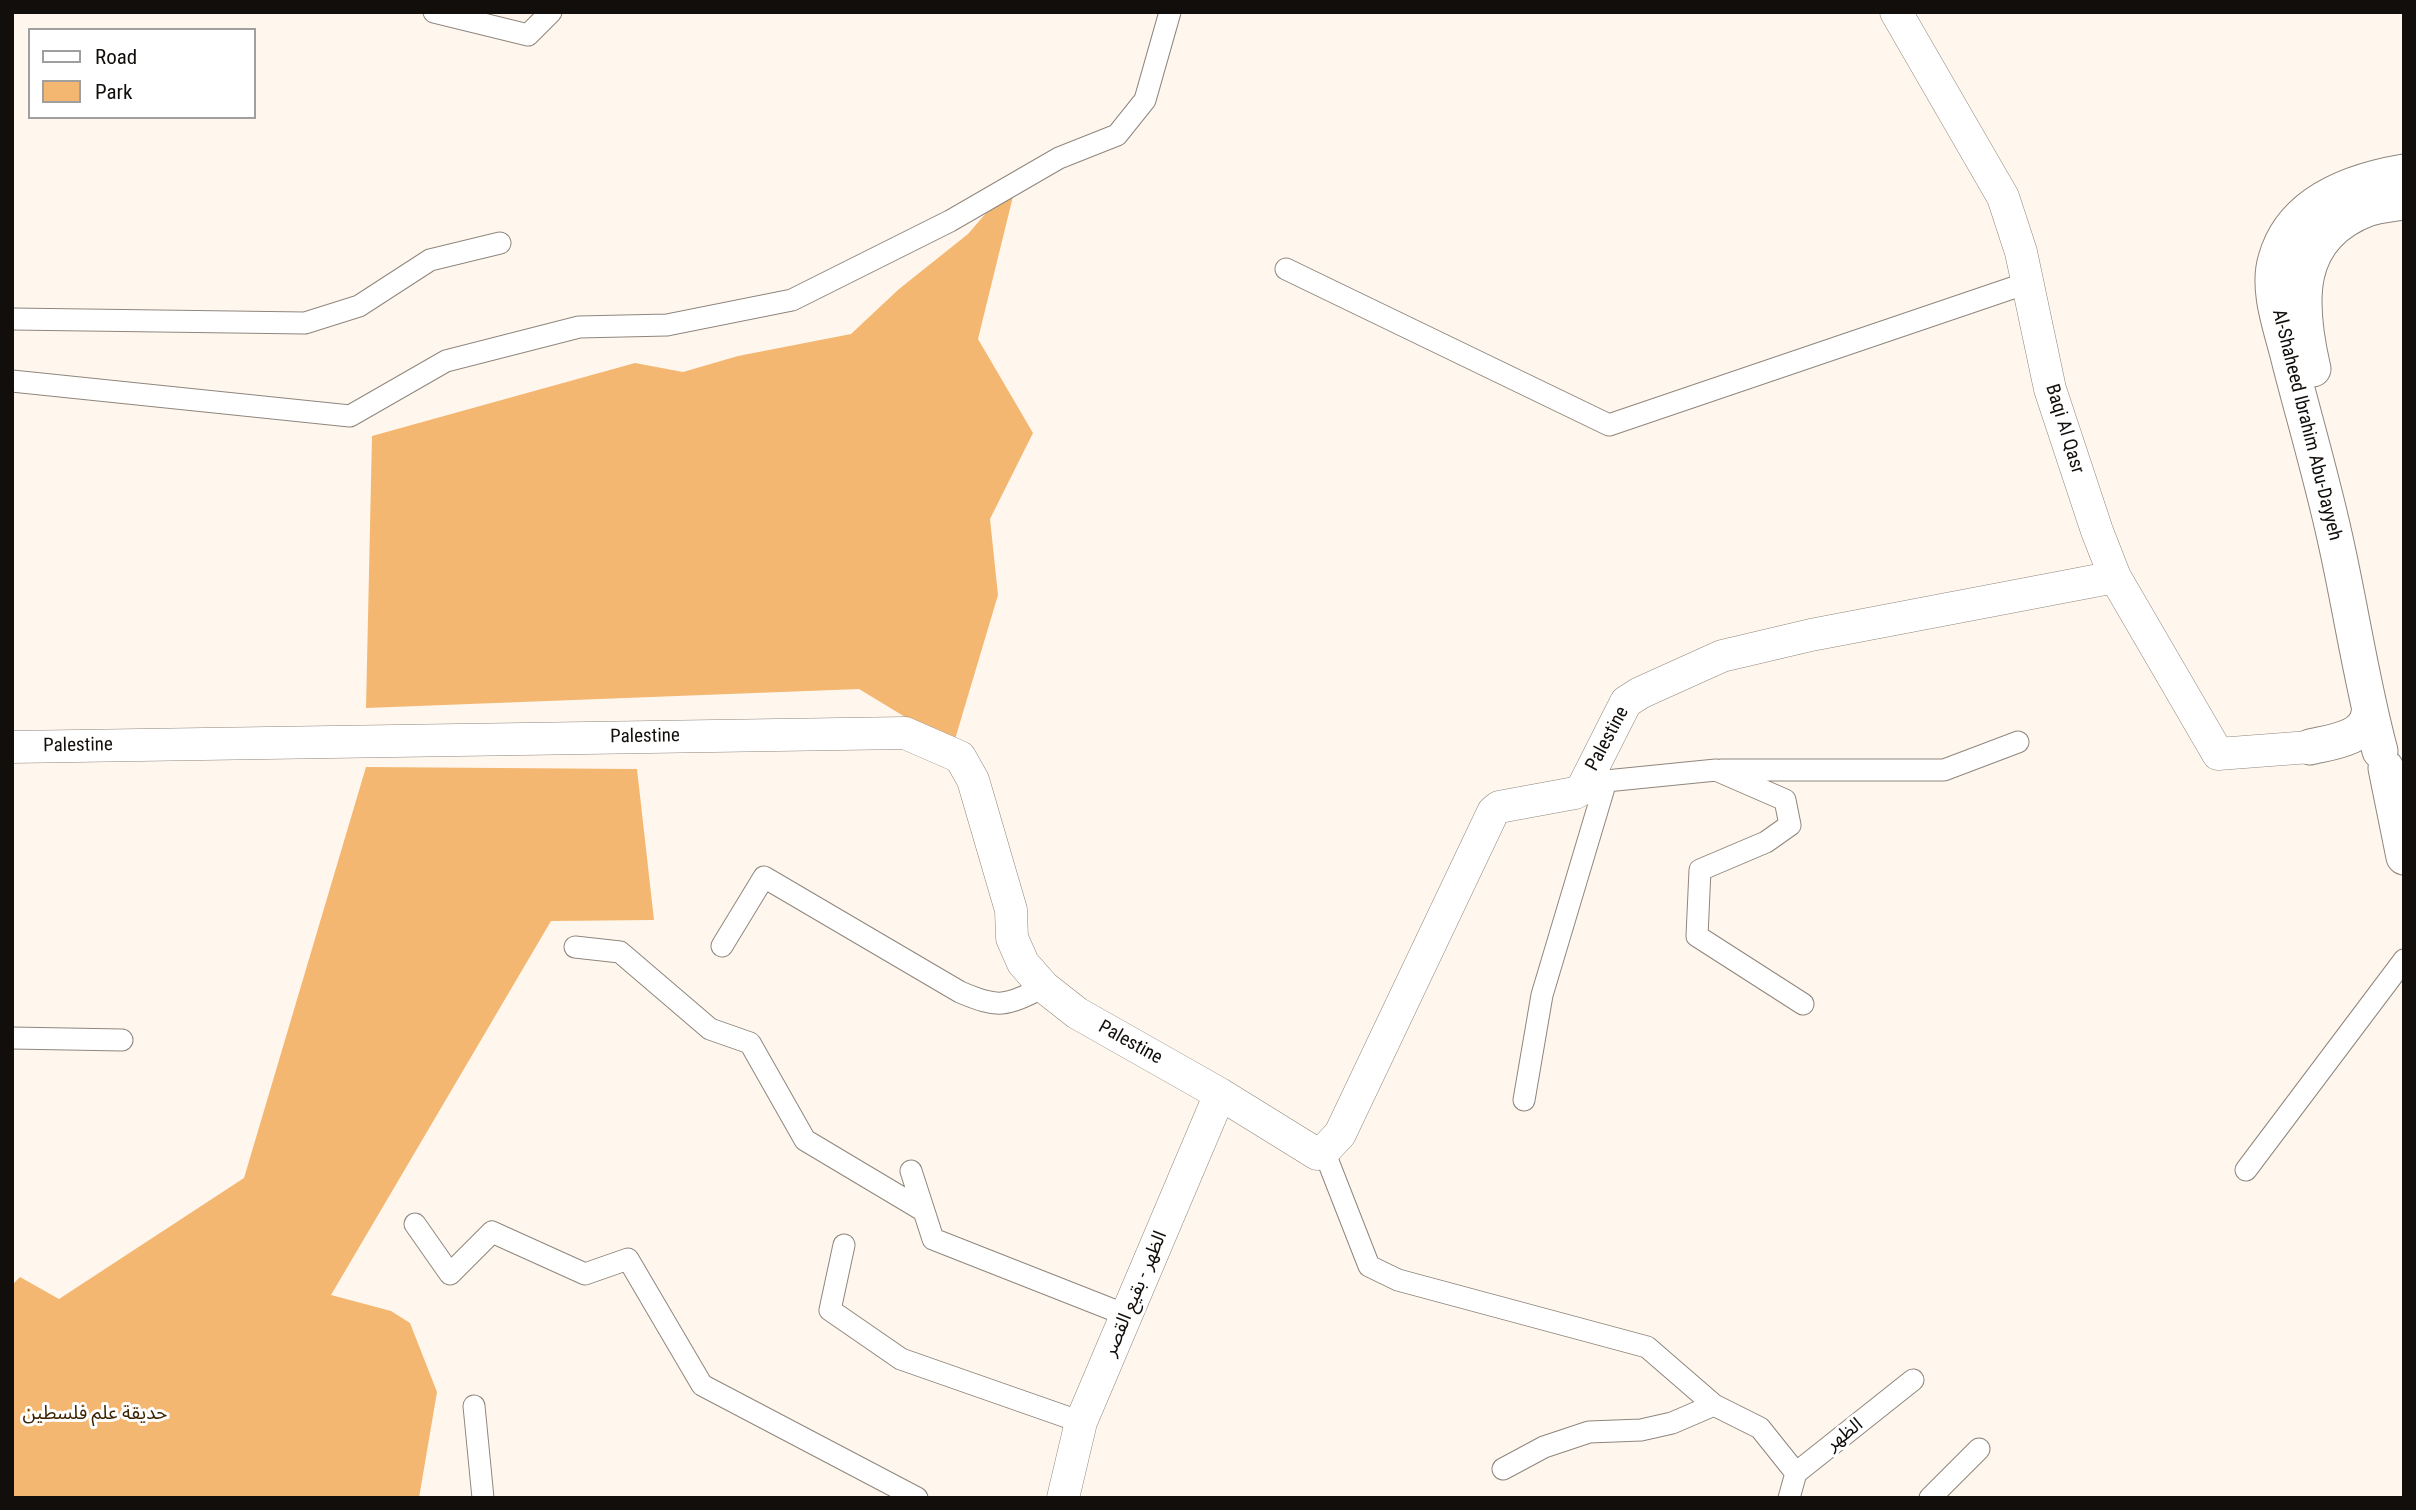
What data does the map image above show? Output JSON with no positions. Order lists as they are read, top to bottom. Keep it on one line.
{"streets":{"main road":["Al-Shaheed Ibrahim Abu-Dayyeh","Baqi Al Qasr","Palestine","الظهر - بقيع القصر"],"street":["الظهر"]},"crossings":[["Baqi Al Qasr","Palestine"],["Palestine","الظهر - بقيع القصر"]],"parks":["حديقة علم فلسطين"],"legend":["Road","Park"]}
